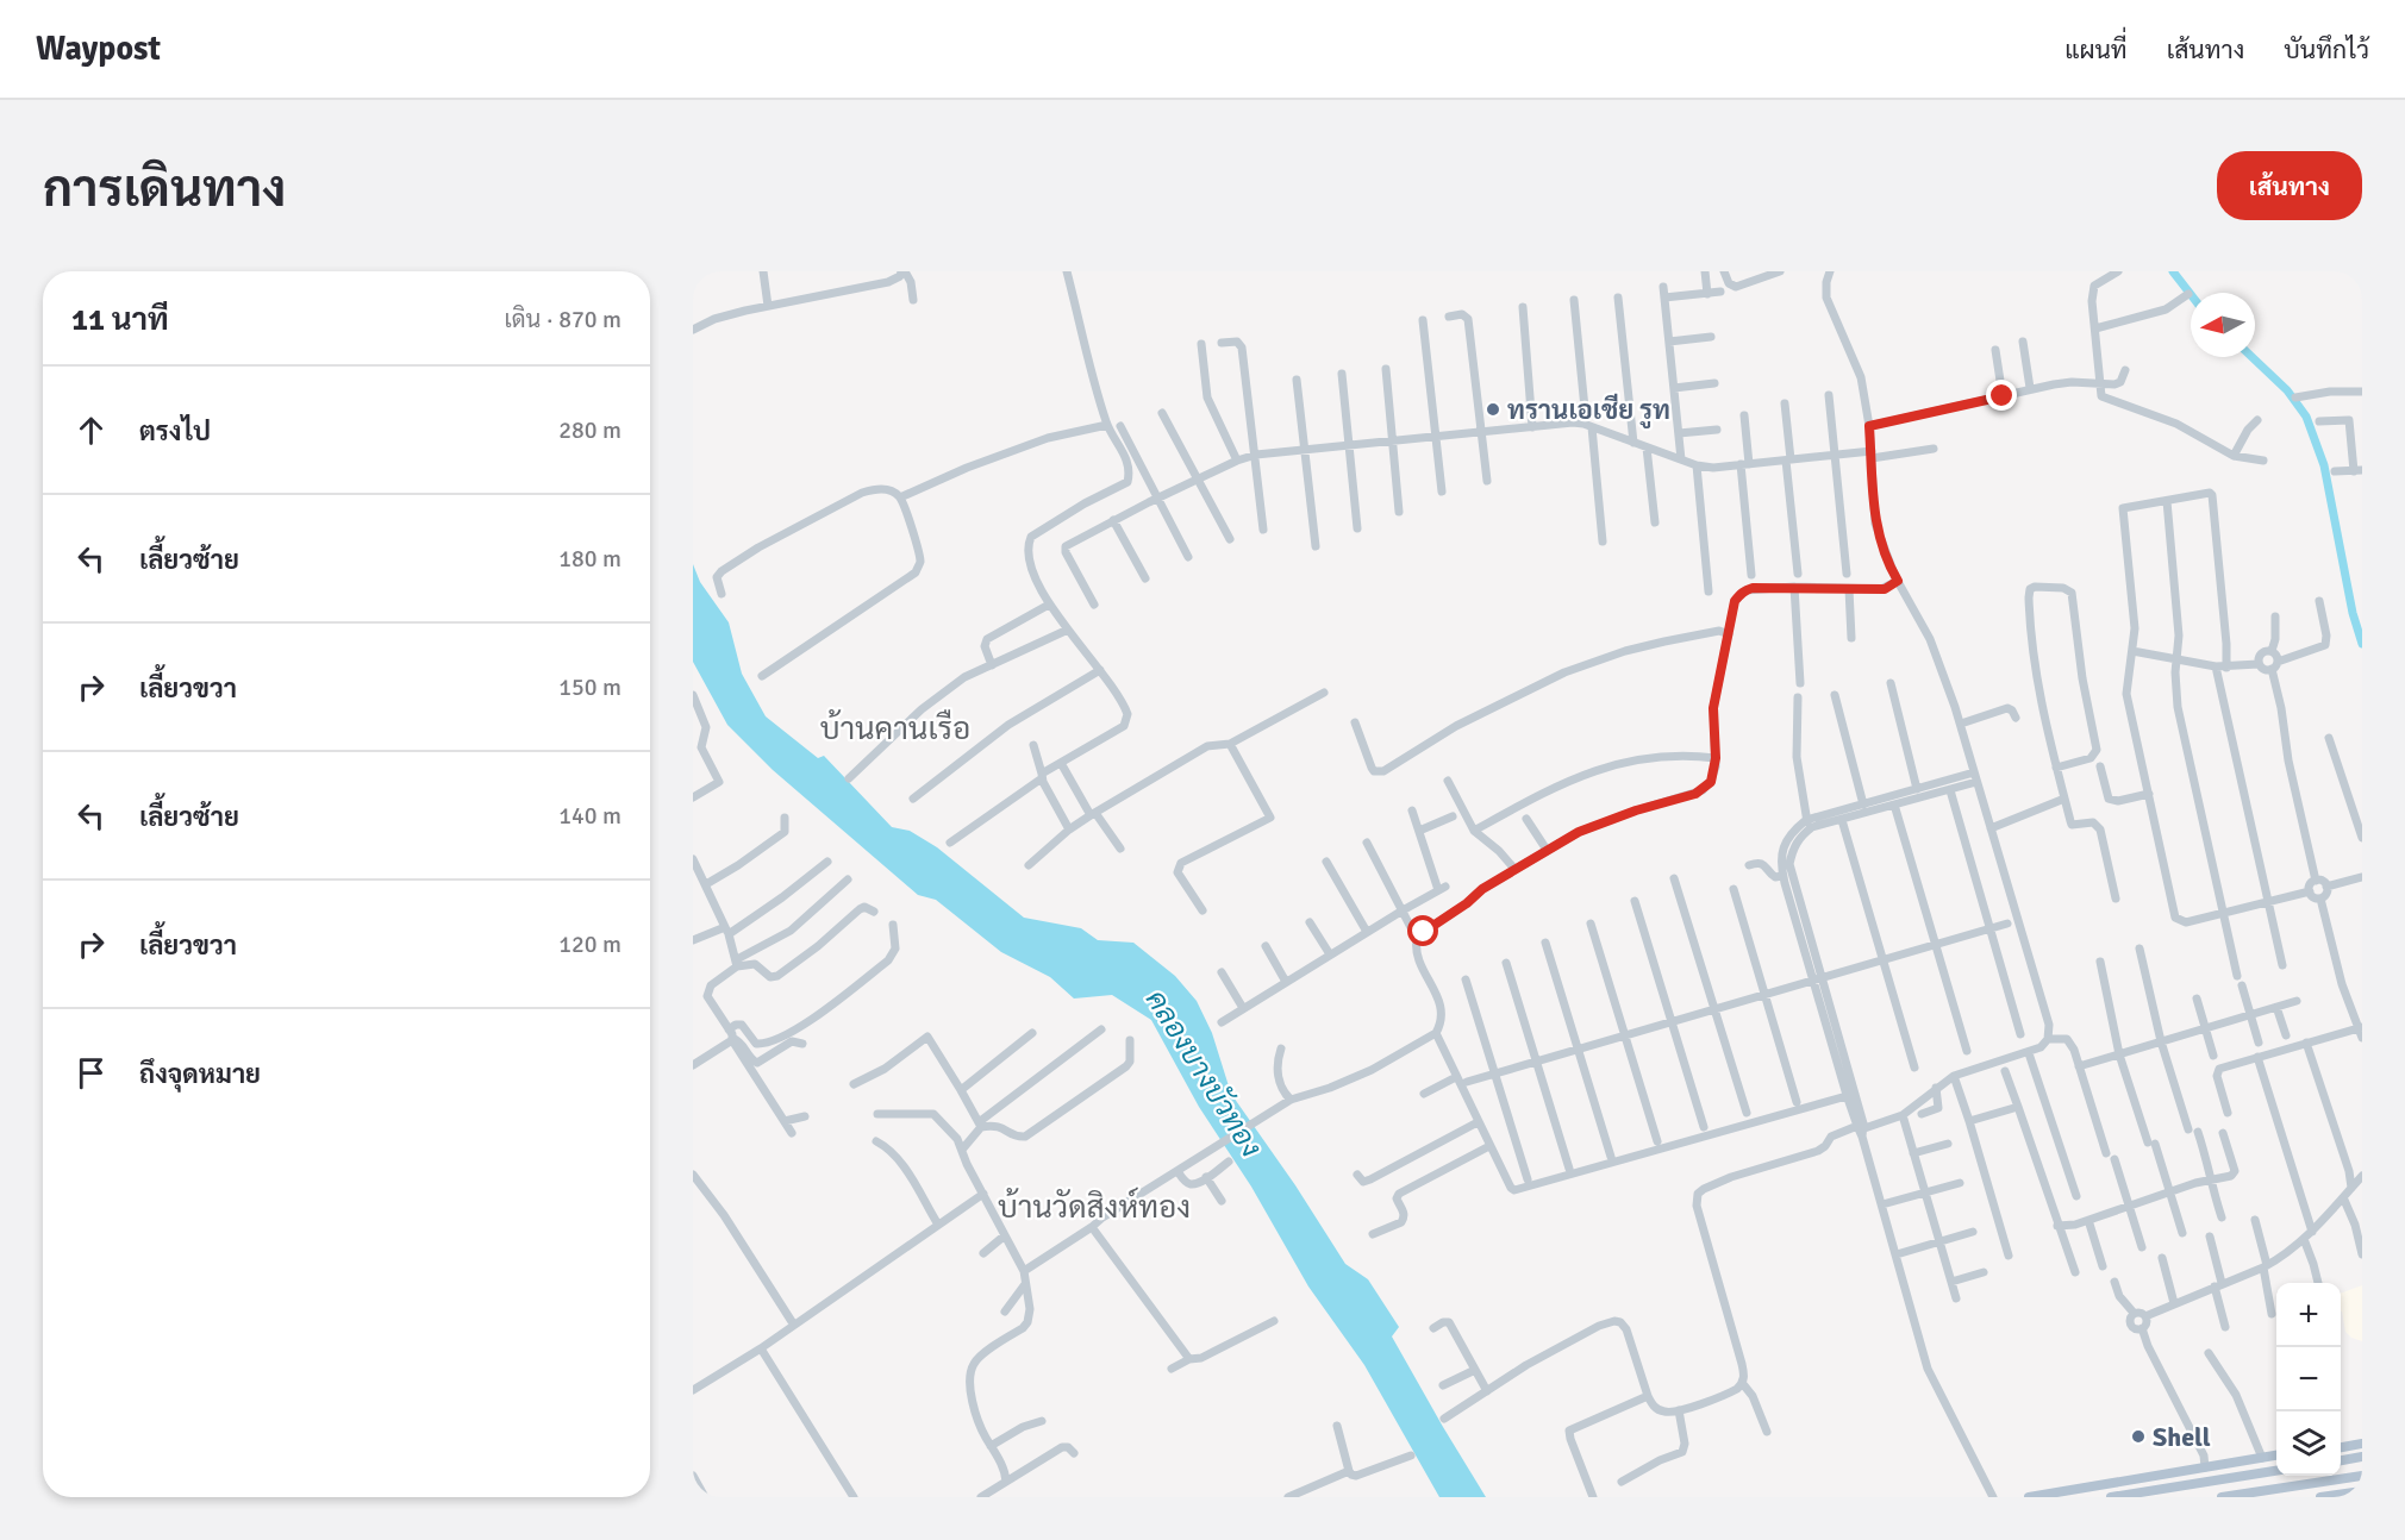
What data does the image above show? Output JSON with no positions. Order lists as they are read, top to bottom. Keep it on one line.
{"districts":["บ้านคานเรือ","บ้านวัดสิงห์ทอง"],"water":["คลองบางบัวทอง"],"places":["ทรานเอเชีย รูท","Shell"],"north":"left","page":{"header":"Waypost","nav":["แผนที่","เส้นทาง","บันทึกไว้"],"buttons":"เส้นทาง","title":"การเดินทาง","heading":["11 นาที","เดิน · 870 m"],"list":[["ตรงไป","280 m"],["เลี้ยวซ้าย","180 m"],["เลี้ยวขวา","150 m"],["เลี้ยวซ้าย","140 m"],["เลี้ยวขวา","120 m"],"ถึงจุดหมาย"],"map_buttons":["+","−"]}}
